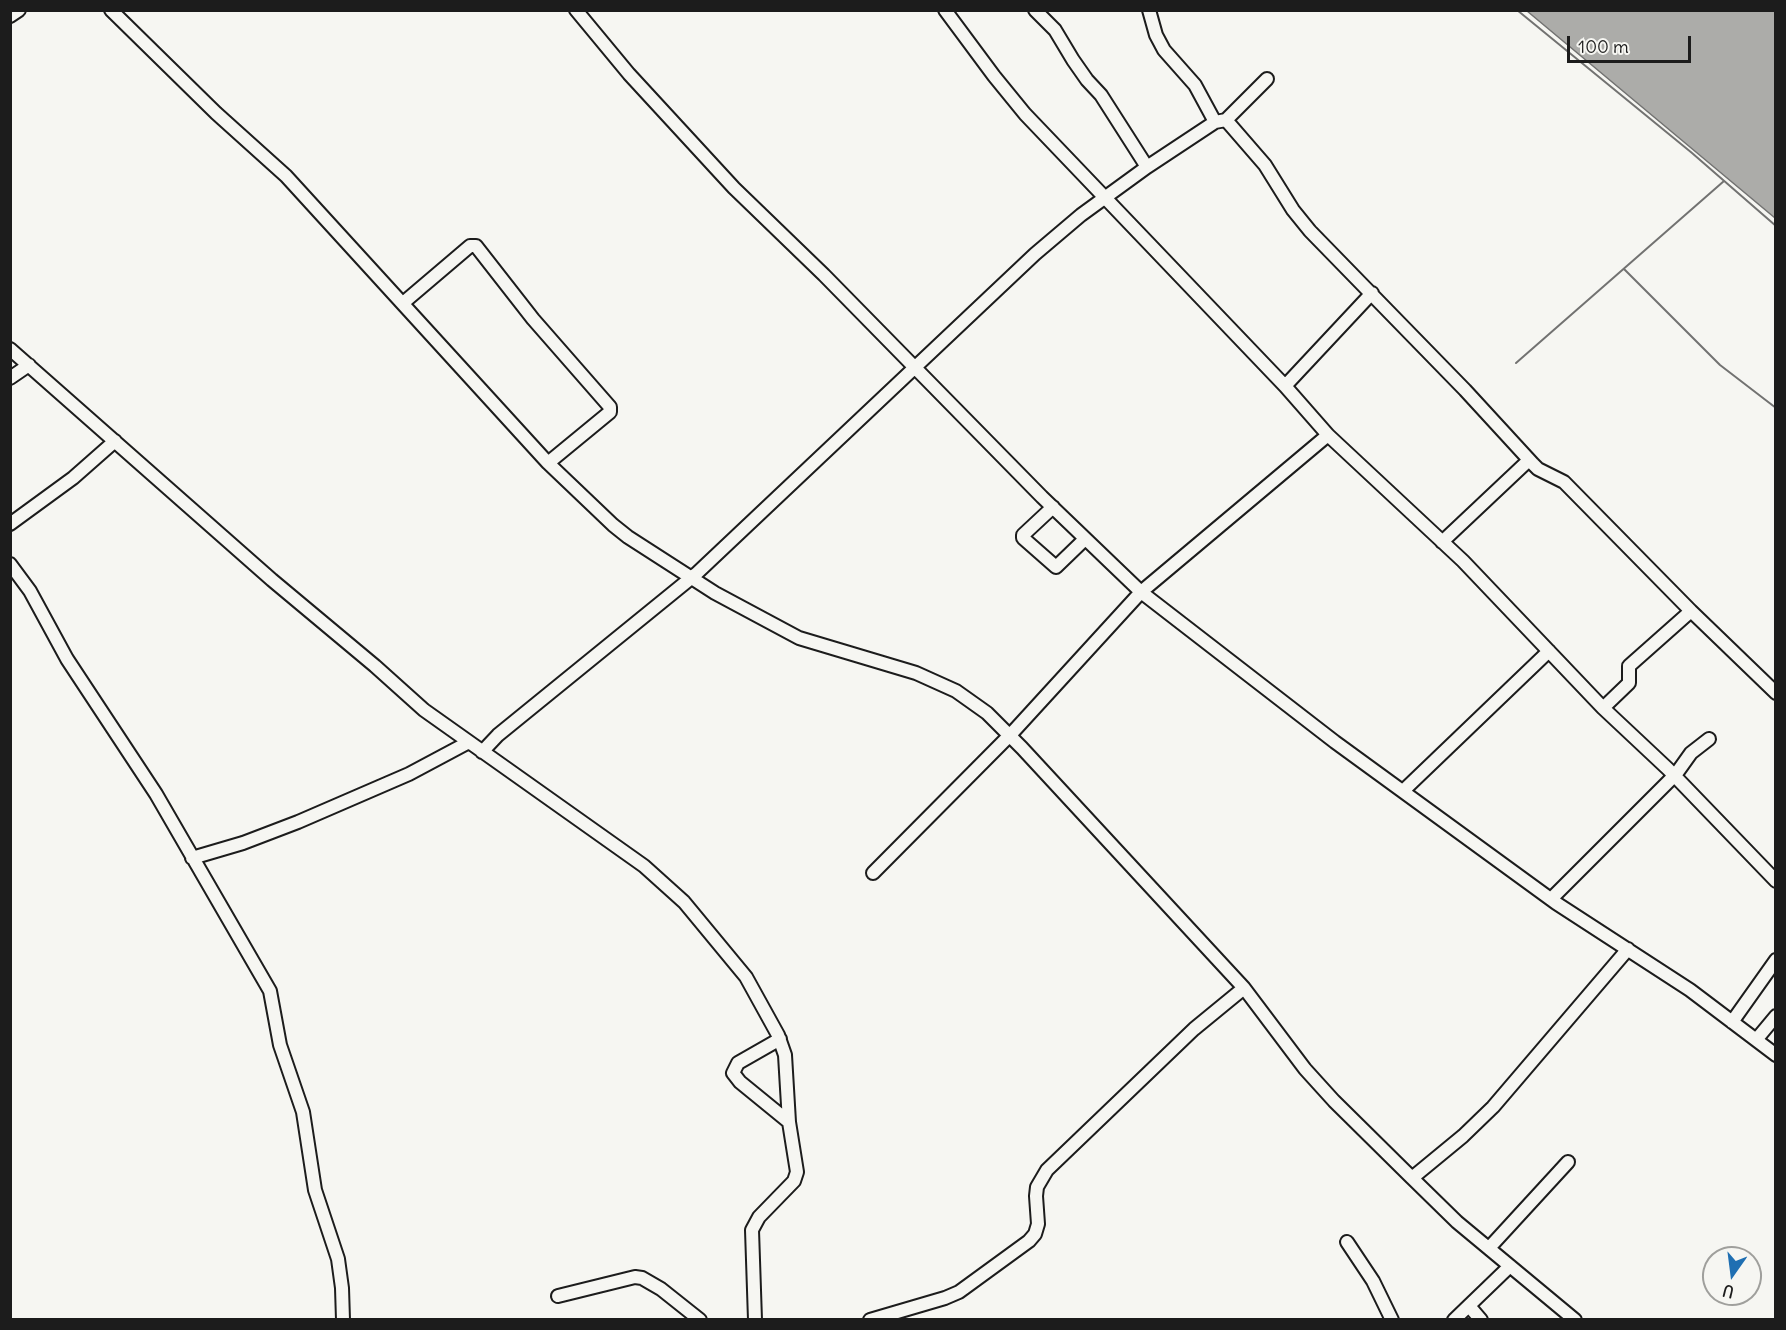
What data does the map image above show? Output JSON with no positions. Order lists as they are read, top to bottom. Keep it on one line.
{"scale_bar":"100 m","north":"bottom"}
